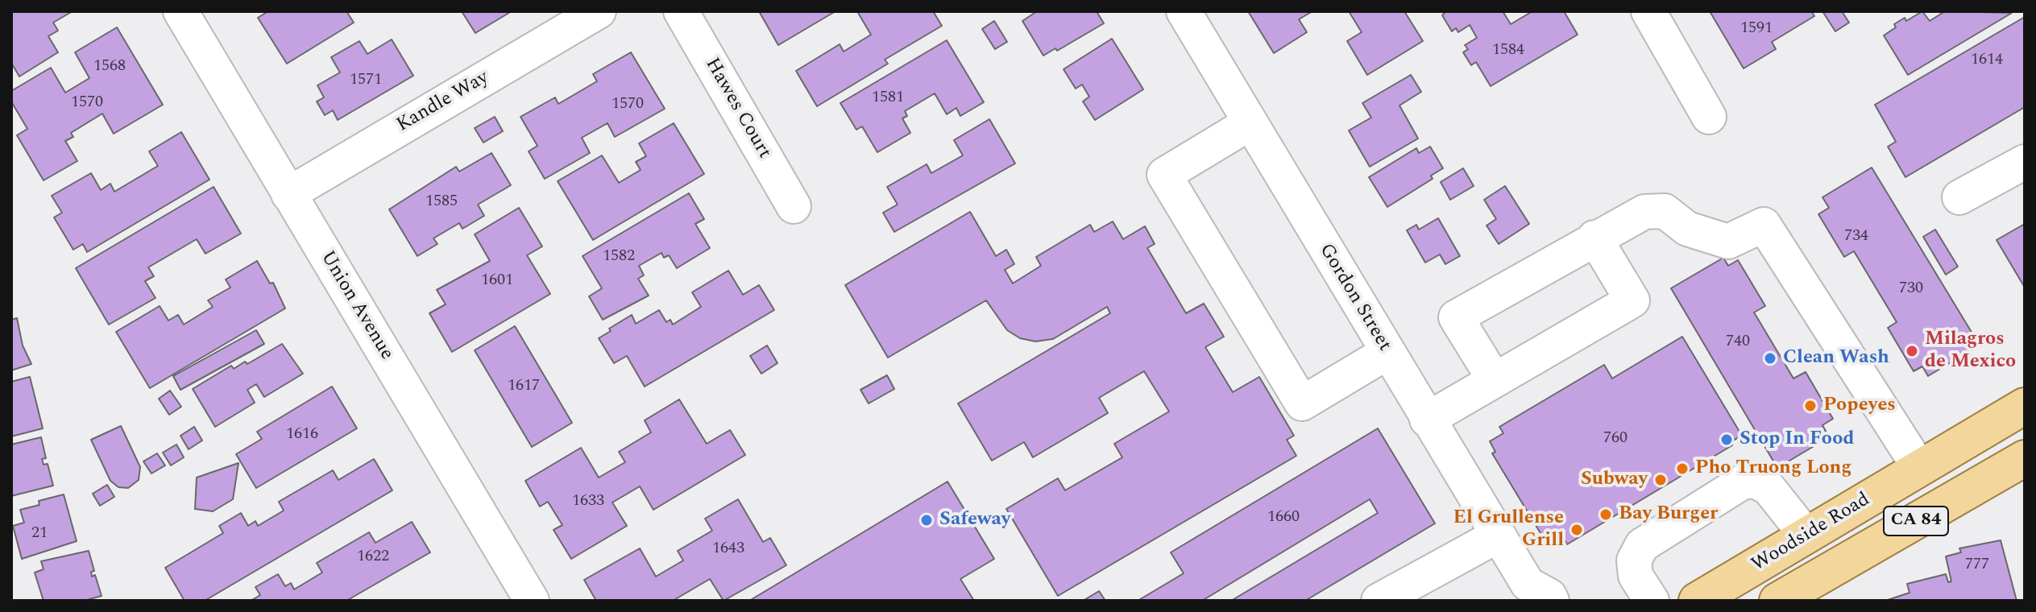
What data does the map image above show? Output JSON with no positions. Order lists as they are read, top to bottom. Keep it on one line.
{"streets":{"main road":["CA 84","Woodside Road"],"street":["Kandle Way","Hawes Court","Gordon Street","Union Avenue"]},"crossings":[["Kandle Way","Union Avenue"]],"places":["Milagros de Mexico","Clean Wash","Popeyes","Stop In Food","Pho Truong Long","Subway","Bay Burger","Safeway","El Grullense Grill"],"house_numbers":["1591","1584","1614","1568","1571","1581","1570","1570","1585","734","1582","1601","730","740","1617","1616","760","1633","1660","21","1643","1622","777"]}
